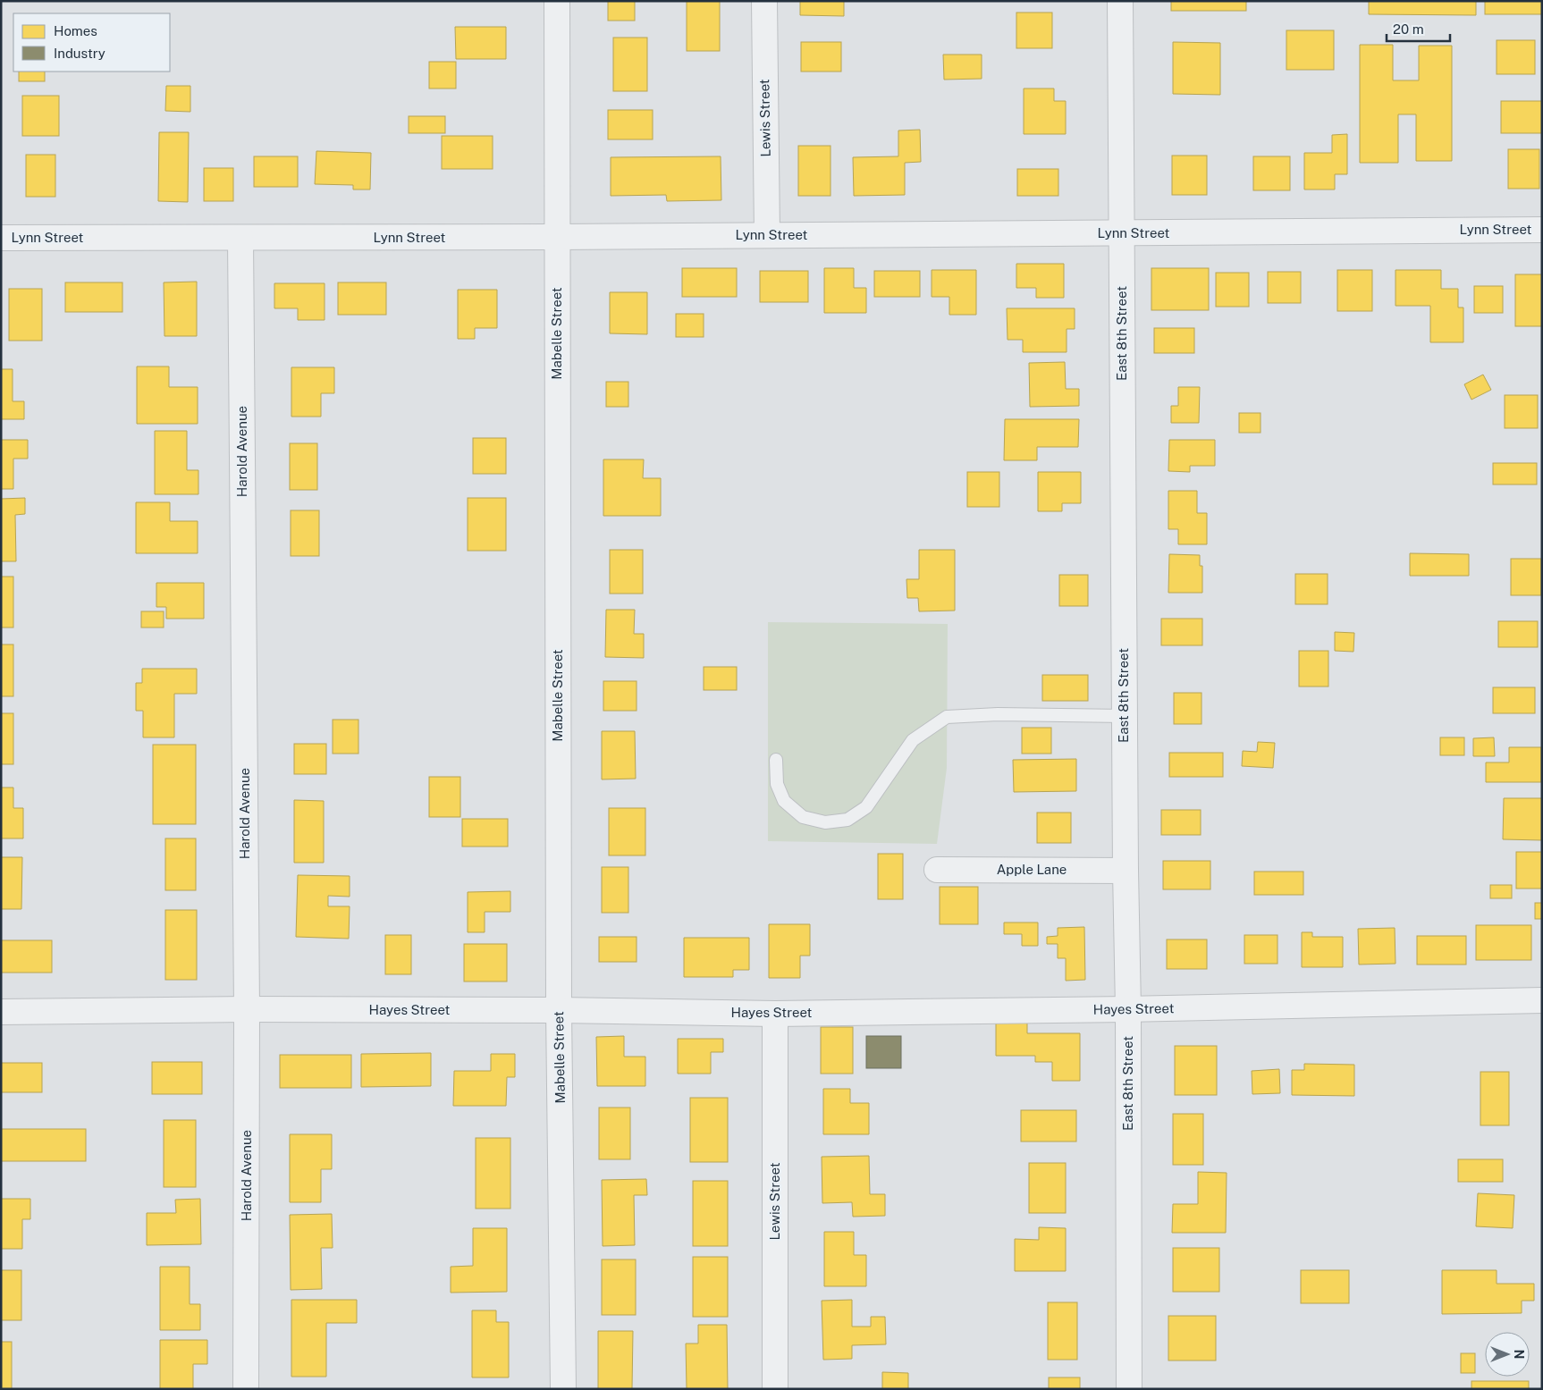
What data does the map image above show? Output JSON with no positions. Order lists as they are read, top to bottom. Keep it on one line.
{"streets":{"street":["Lewis Street","Lynn Street","Mabelle Street","East 8th Street","Harold Avenue","Apple Lane","Hayes Street"]},"crossings":[["Lewis Street","Lynn Street"],["Lewis Street","Hayes Street"],["Lynn Street","Mabelle Street"],["Lynn Street","East 8th Street"],["Lynn Street","Harold Avenue"],["Mabelle Street","Hayes Street"],["East 8th Street","Apple Lane"],["East 8th Street","Hayes Street"],["Harold Avenue","Hayes Street"]],"legend":["Homes","Industry"],"scale_bar":"20 m","north":"right"}
